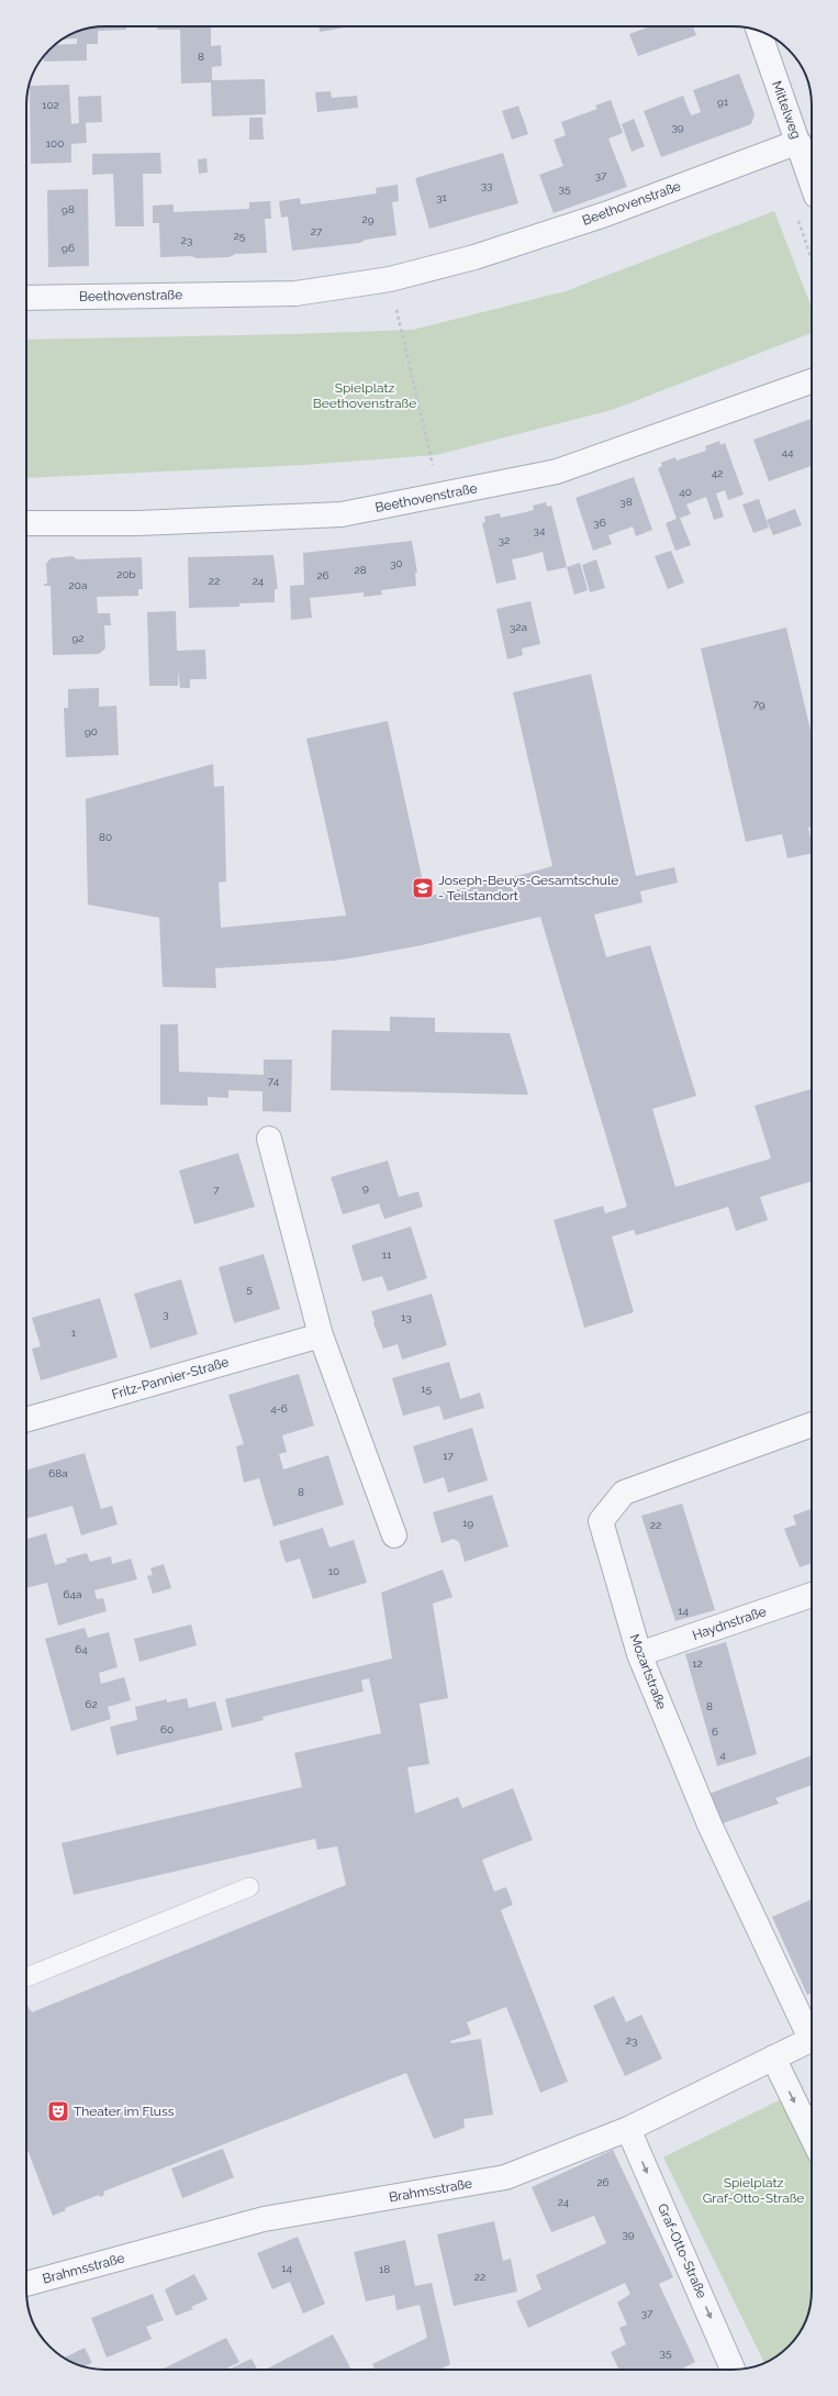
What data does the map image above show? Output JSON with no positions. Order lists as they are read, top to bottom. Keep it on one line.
{"streets":{"street":["Mittelweg","Beethovenstraße","Fritz-Pannier-Straße","Haydnstraße","Mozartstraße","Brahmsstraße","Graf-Otto-Straße"]},"crossings":[["Mittelweg","Beethovenstraße"],["Haydnstraße","Mozartstraße"],["Brahmsstraße","Graf-Otto-Straße"]],"parks":["Spielplatz Beethovenstraße","Spielplatz Graf-Otto-Straße"],"places":{"school or university":["Joseph-Beuys-Gesamtschule - Teilstandort"],"theatre":["Theater im Fluss"]},"house_numbers":["8","91","102","39","100","37","33","35","31","98","29","27","25","23","96","44","42","40","38","36","34","32","30","28","20b","26","22","24","20a","32a","92","79","90","80","74","9","7","11","5","3","13","1","15","4-6","17","68a","8","19","22","10","64a","14","64","12","62","8","60","6","4","23","26","24","39","14","18","22","37","35"]}
